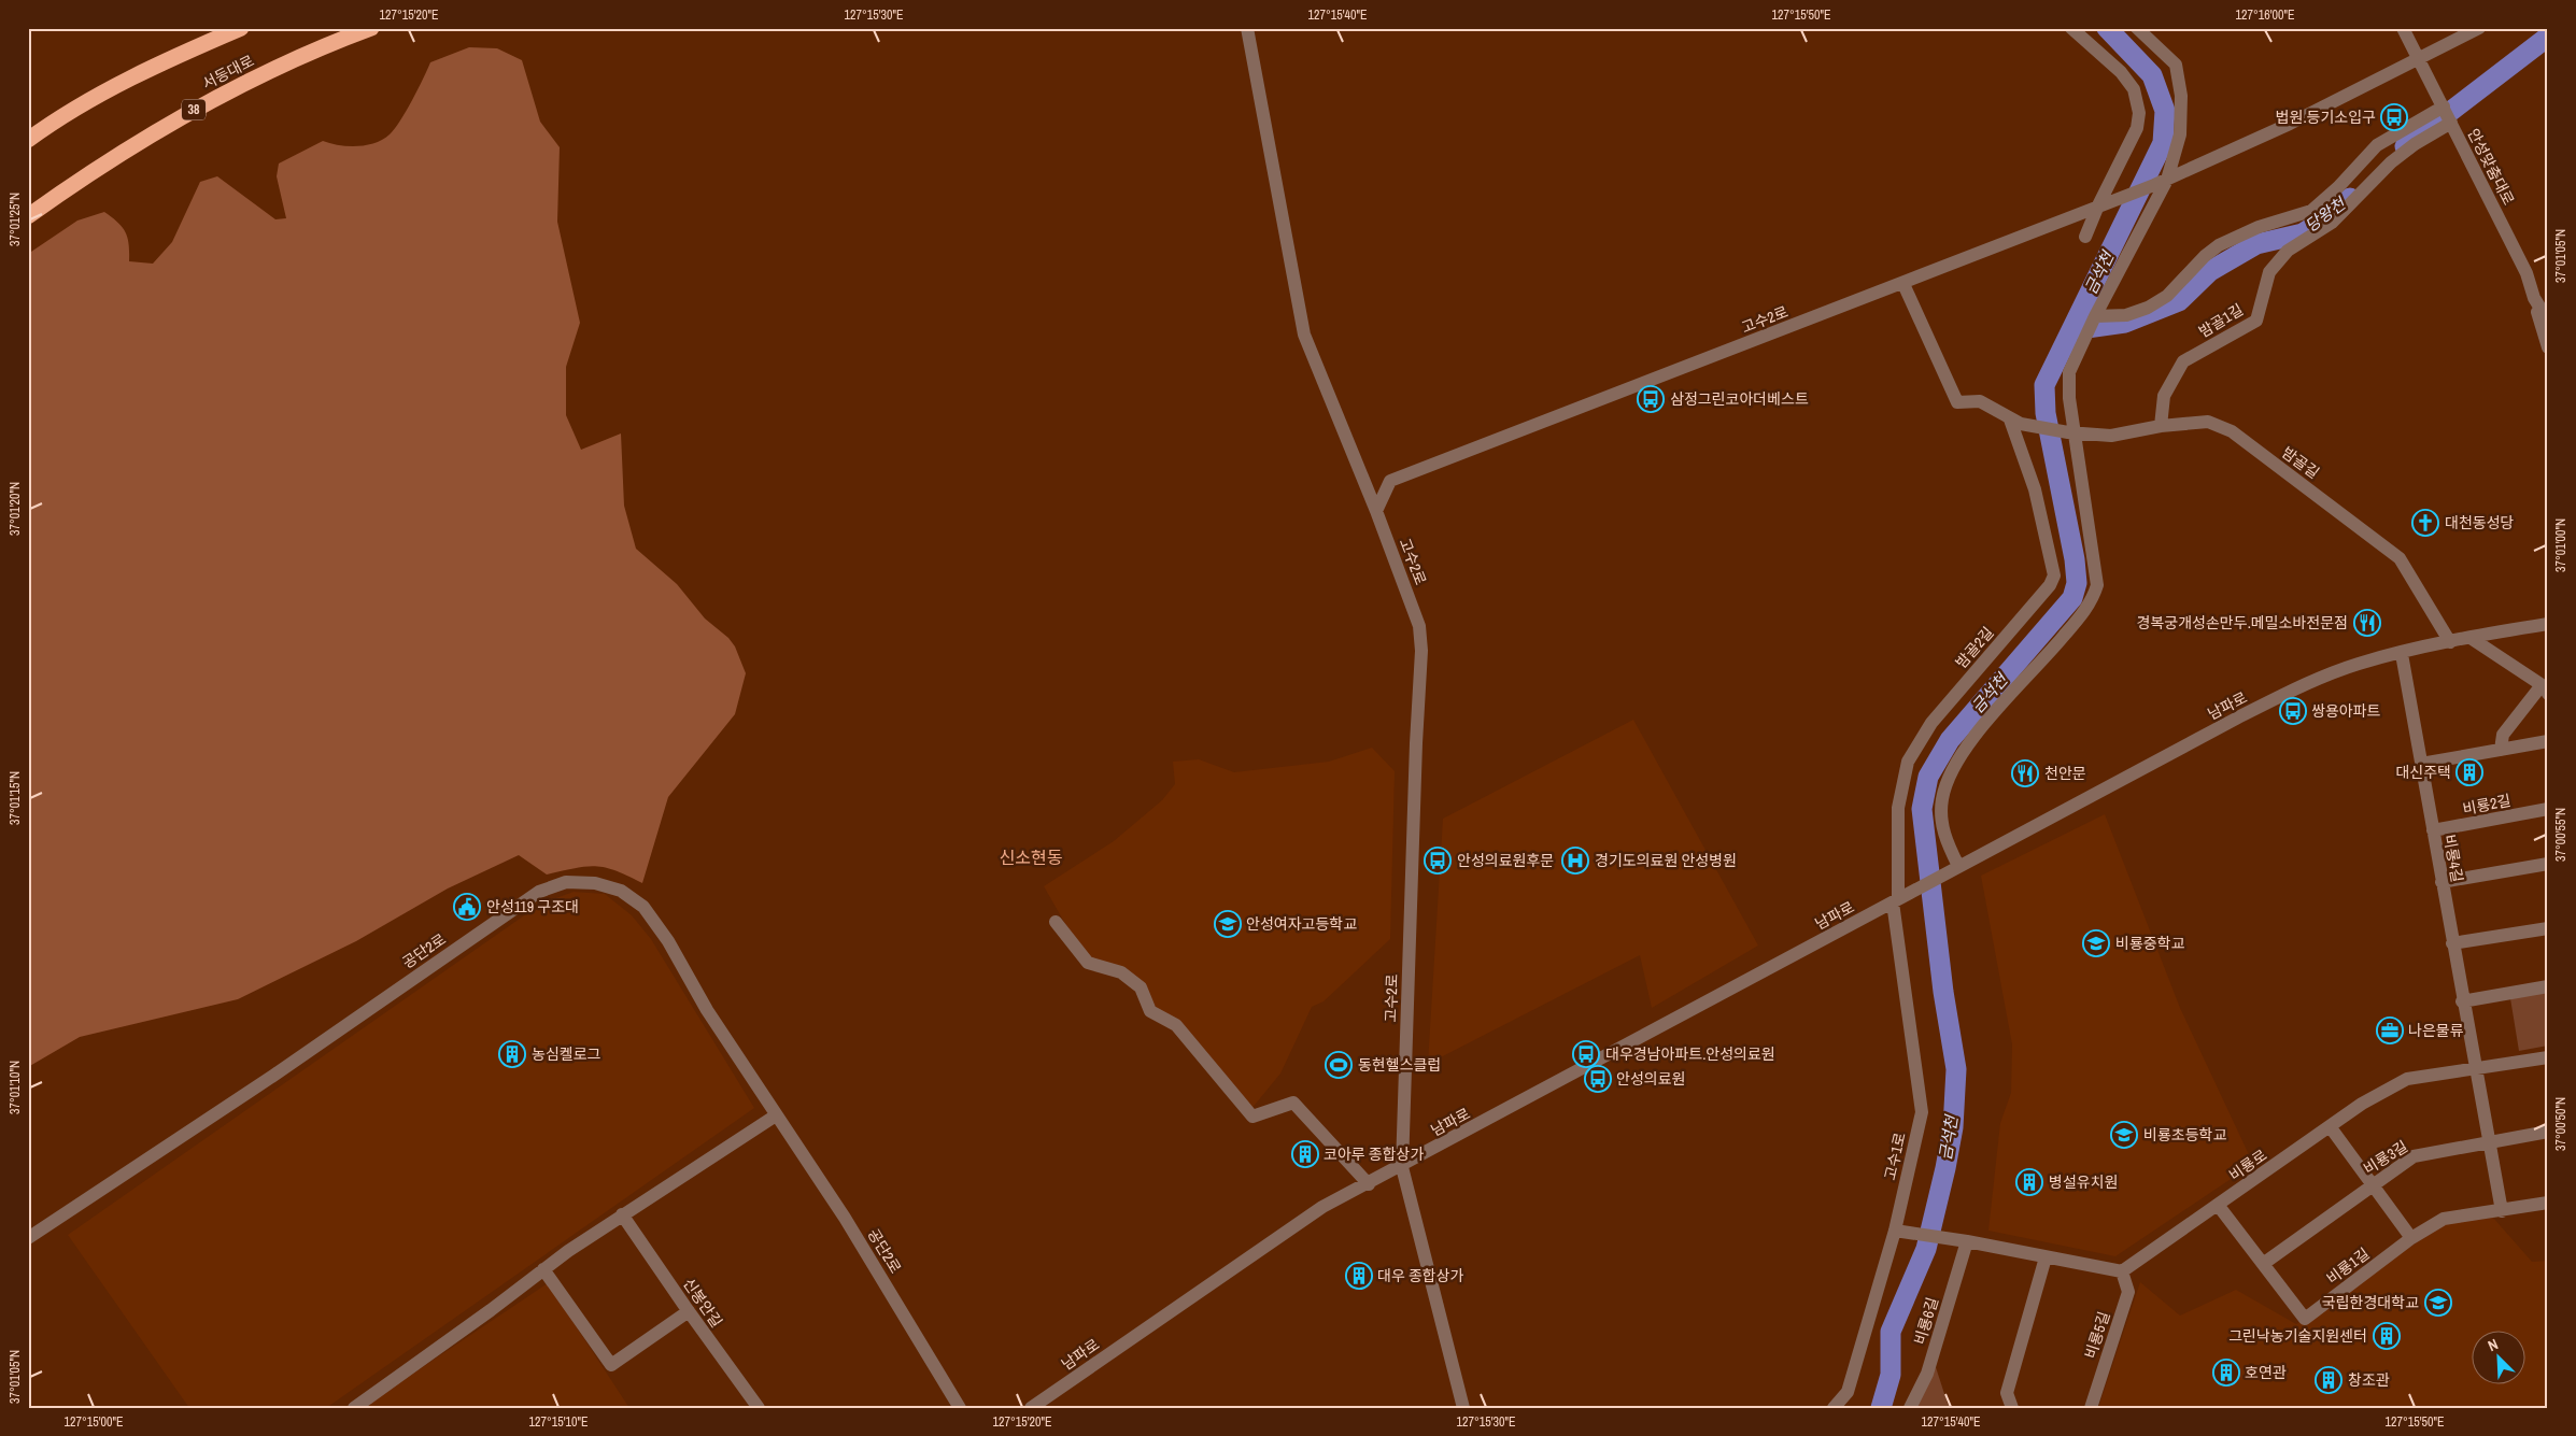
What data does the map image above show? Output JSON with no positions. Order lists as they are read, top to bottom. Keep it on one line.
{"streets":{"highway":["서동대로","38"],"street":["안성맞춤대로","고수2로","밤골1길","밤골길","밤골2길","남파로","비룡2길","비룡4길","공단2로","고수1로","비룡3길","비룡로","비룡1길","신봉안길","비룡6길","비룡5길"]},"crossings":[["안성맞춤대로","고수2로"],["안성맞춤대로","밤골1길"],["고수2로","밤골길"],["고수2로","남파로"],["밤골1길","밤골길"],["밤골길","밤골2길"],["밤골길","남파로"],["밤골2길","남파로"],["밤골2길","고수1로"],["남파로","비룡4길"],["남파로","고수1로"],["비룡2길","비룡4길"],["비룡4길","비룡3길"],["비룡4길","비룡로"],["비룡4길","비룡1길"],["비룡3길","비룡1길"],["비룡로","비룡1길"],["비룡로","비룡5길"]],"districts":["신소현동"],"water":["당왕천","금석천"],"places":{"bus stop":["법원.등기소입구","삼정그린코아더베스트","쌍용아파트","안성의료원후문","대우경남아파트.안성의료원","안성의료원"],"church":["대천동성당"],"restaurant":["경복궁개성손만두.메밀소바전문점","천안문"],"building":["대신주택","농심켈로그","코아루 종합상가","병설유치원","대우 종합상가","그린낙농기술지원센터","호연관","창조관"],"hospital":["경기도의료원 안성병원"],"public building":["안성119 구조대"],"school or university":["안성여자고등학교","비룡중학교","비룡초등학교","국립한경대학교"],"office":["나은물류"],"sports":["동현헬스클럽"]},"north":"top left","coordinates":["127°15'20\"E","127°15'30\"E","127°15'40\"E","127°15'50\"E","127°16'00\"E","37°01'25\"N","37°01'05\"N","37°01'20\"N","37°01'00\"N","37°01'15\"N","37°00'55\"N","37°01'10\"N","37°00'50\"N","127°15'00\"E","127°15'10\"E"]}
